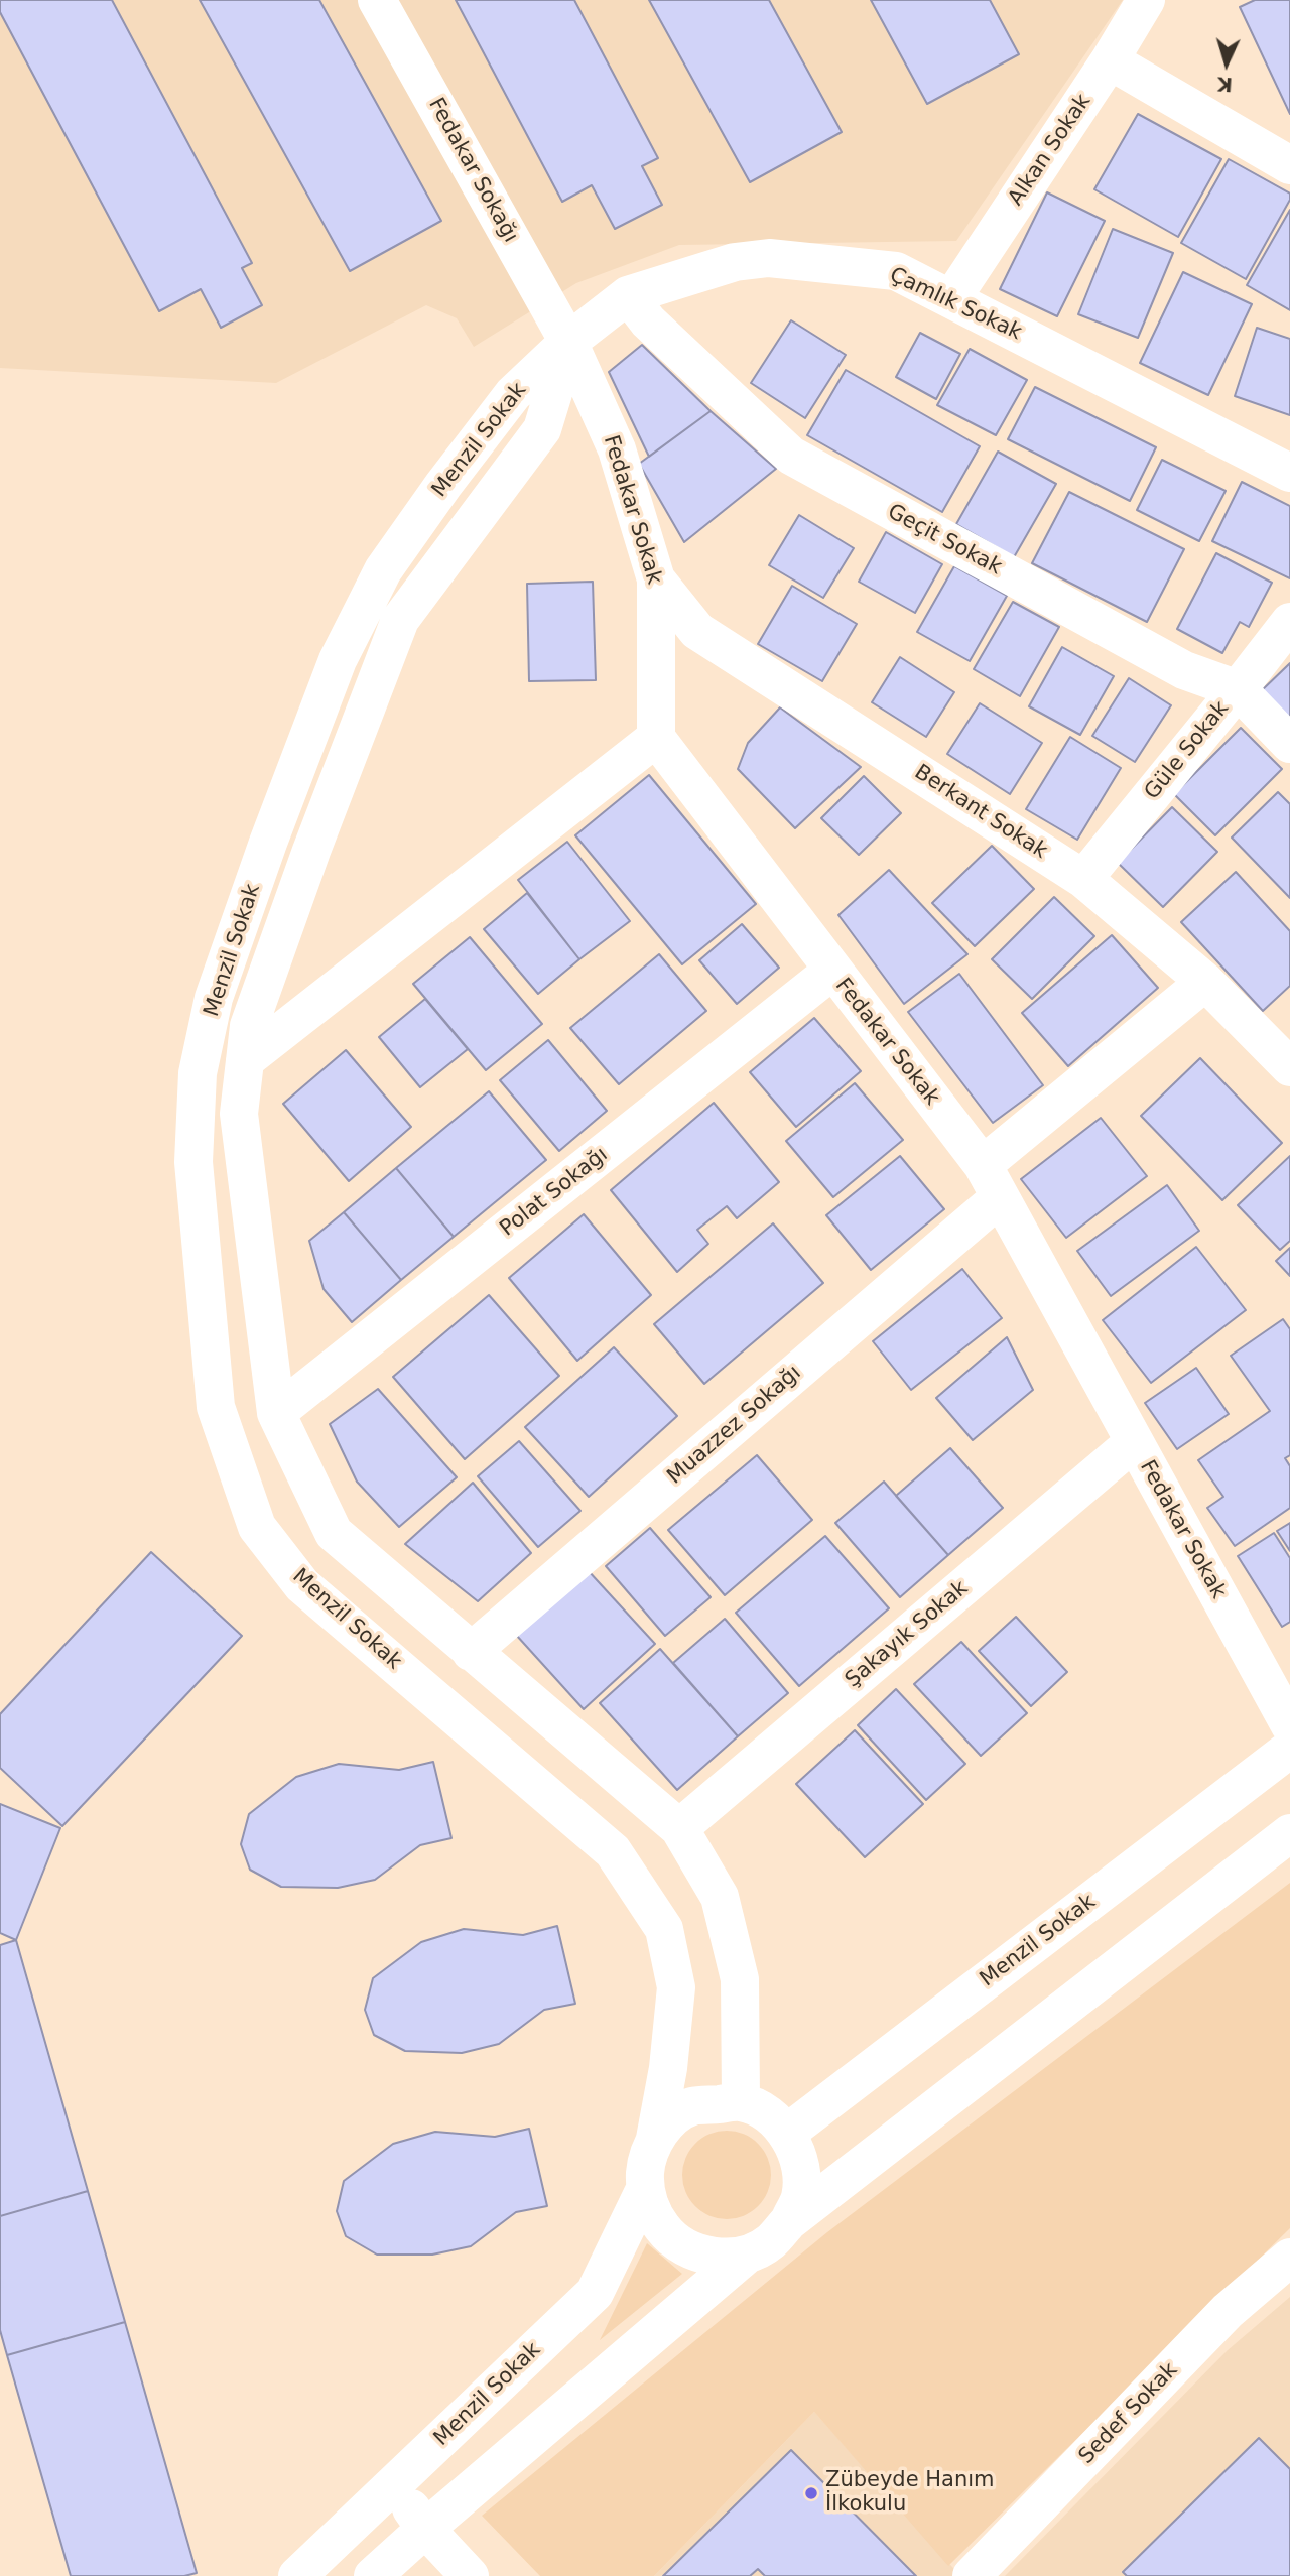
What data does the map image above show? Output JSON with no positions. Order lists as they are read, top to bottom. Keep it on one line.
{"streets":{"street":["Alkan Sokak","Fedakar Sokağı","Çamlık Sokak","Menzil Sokak","Fedakar Sokak","Geçit Sokak","Güle Sokak","Berkant Sokak","Polat Sokağı","Muazzez Sokağı","Şakayık Sokak","Sedef Sokak"]},"crossings":[["Alkan Sokak","Çamlık Sokak"],["Fedakar Sokağı","Çamlık Sokak"],["Fedakar Sokağı","Menzil Sokak"],["Fedakar Sokağı","Fedakar Sokak"],["Çamlık Sokak","Menzil Sokak"],["Çamlık Sokak","Fedakar Sokak"],["Çamlık Sokak","Geçit Sokak"],["Menzil Sokak","Fedakar Sokak"],["Menzil Sokak","Polat Sokağı"],["Menzil Sokak","Muazzez Sokağı"],["Menzil Sokak","Şakayık Sokak"],["Fedakar Sokak","Berkant Sokak"],["Fedakar Sokak","Polat Sokağı"],["Fedakar Sokak","Muazzez Sokağı"],["Fedakar Sokak","Şakayık Sokak"],["Geçit Sokak","Güle Sokak"],["Güle Sokak","Berkant Sokak"],["Berkant Sokak","Muazzez Sokağı"]],"places":["Zübeyde Hanım İlkokulu"],"north":"bottom"}
